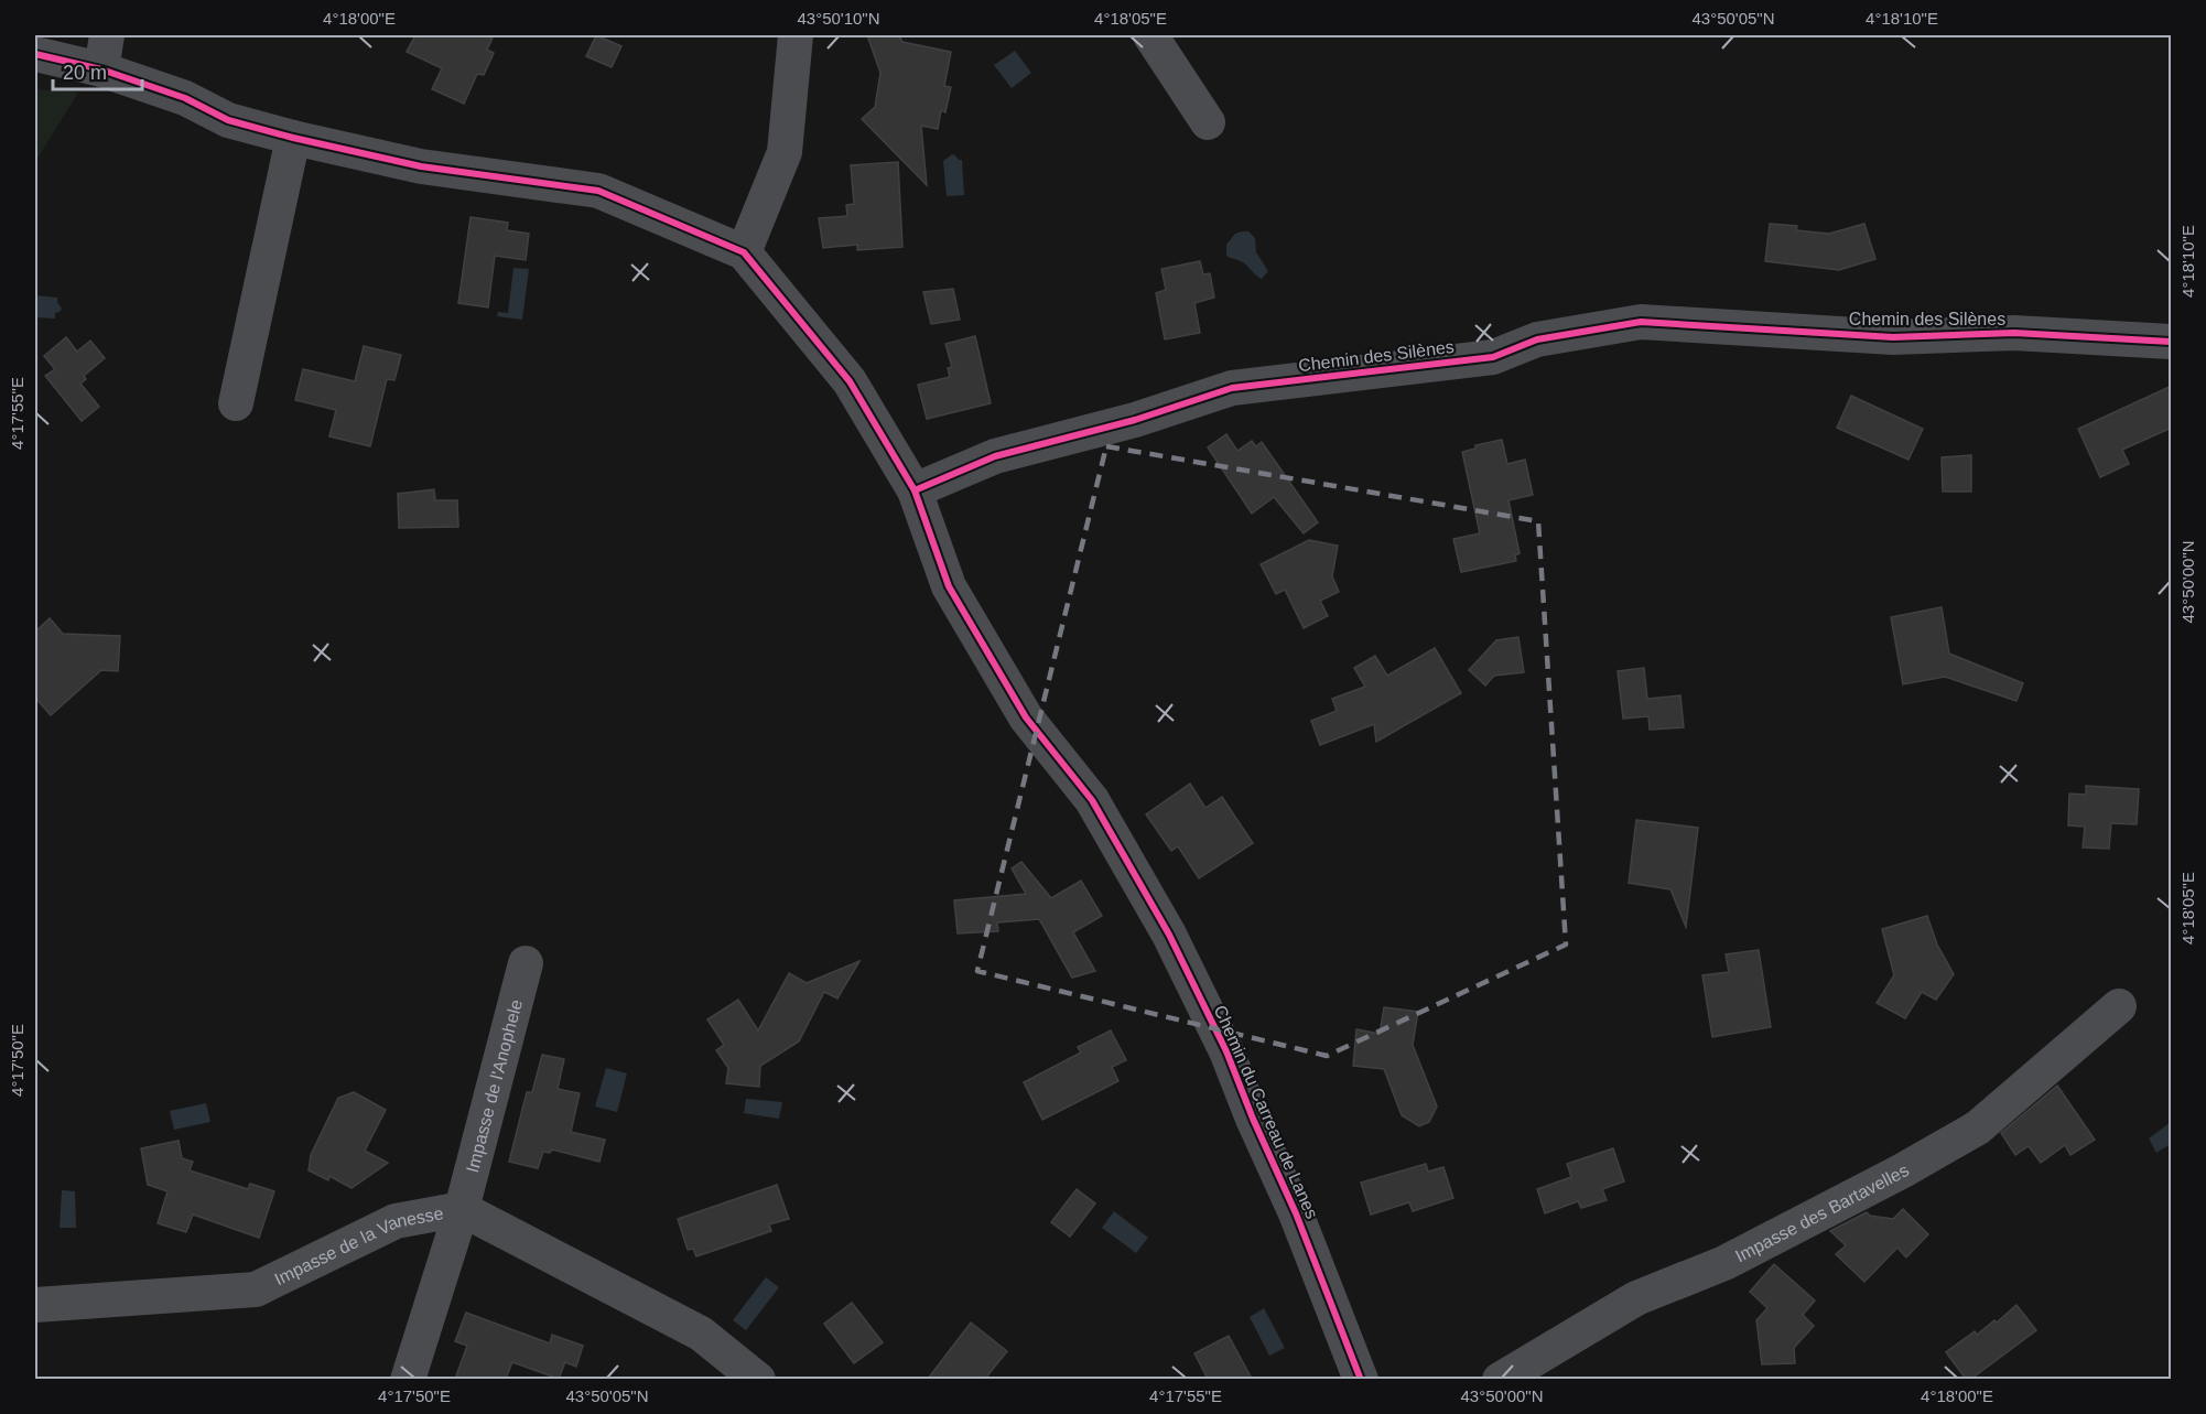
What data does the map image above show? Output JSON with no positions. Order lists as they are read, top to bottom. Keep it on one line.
{"streets":{"street":["Chemin des Silènes","Impasse de l'Anophele","Chemin du Carreau de Lanes","Impasse des Bartavelles","Impasse de la Vanesse"]},"crossings":[["Chemin des Silènes","Chemin du Carreau de Lanes"],["Impasse de l'Anophele","Impasse de la Vanesse"]],"scale_bar":"20 m","coordinates":["4°18'00\"E","43°50'10\"N","4°18'05\"E","43°50'05\"N","4°18'10\"E","4°17'55\"E","43°50'00\"N","4°17'50\"E"]}
